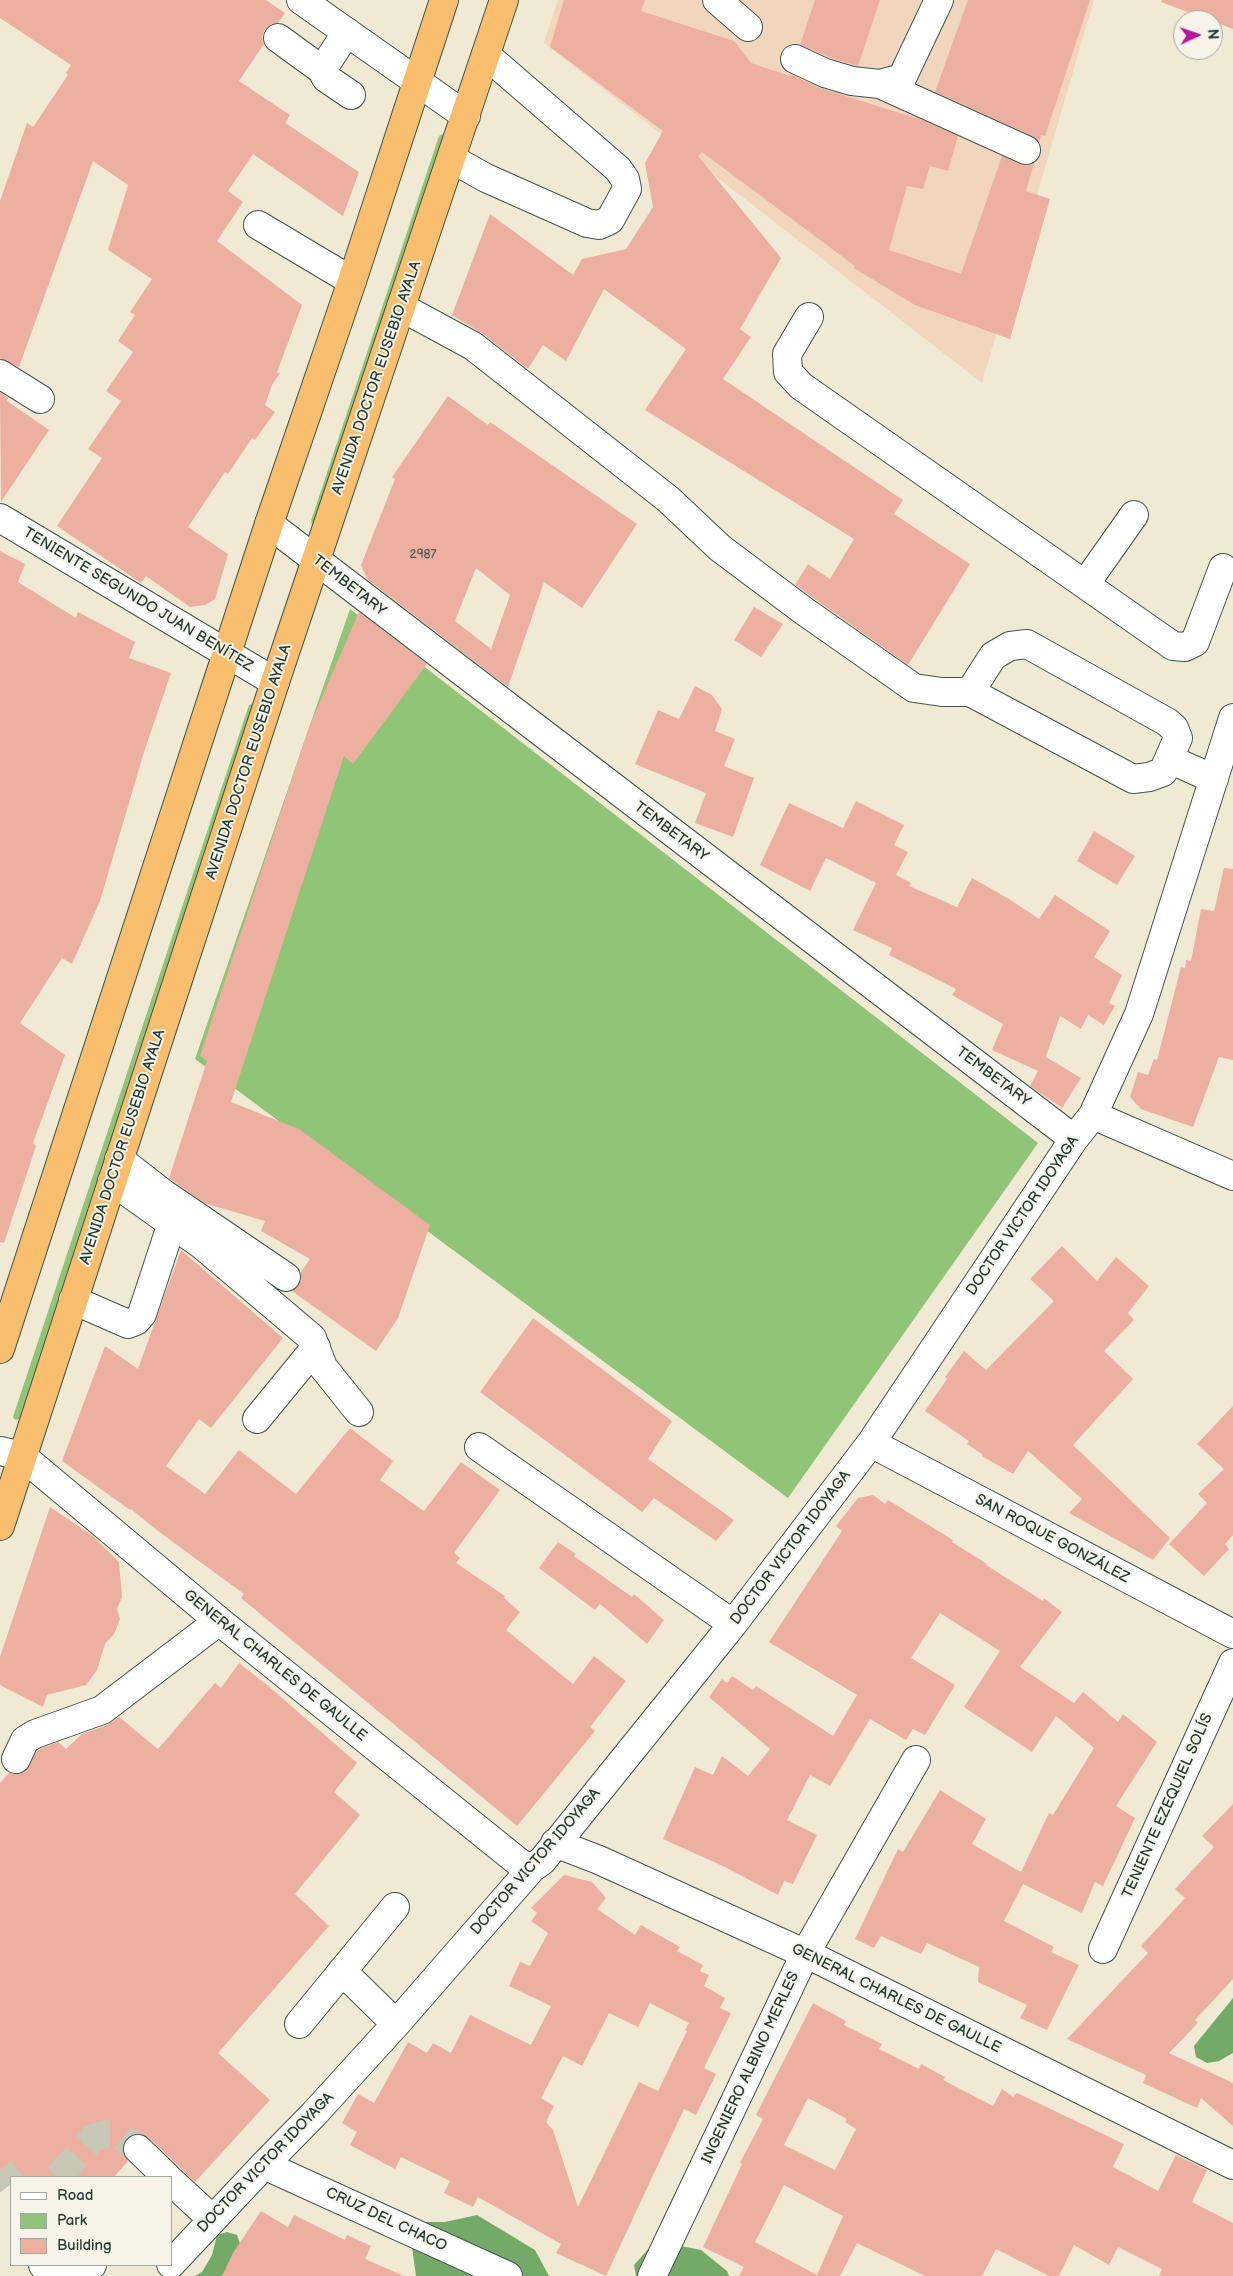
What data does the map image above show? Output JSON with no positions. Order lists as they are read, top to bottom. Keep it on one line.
{"streets":{"highway":["AVENIDA DOCTOR EUSEBIO AYALA"],"street":["TEMBETARY","TENIENTE SEGUNDO JUAN BENÍTEZ","DOCTOR VICTOR IDOYAGA","SAN ROQUE GONZÁLEZ","GENERAL CHARLES DE GAULLE","TENIENTE EZEQUIEL SOLÍS","INGENIERO ALBINO MERLES","CRUZ DEL CHACO"]},"crossings":[["AVENIDA DOCTOR EUSEBIO AYALA","TEMBETARY"],["AVENIDA DOCTOR EUSEBIO AYALA","TENIENTE SEGUNDO JUAN BENÍTEZ"],["AVENIDA DOCTOR EUSEBIO AYALA","GENERAL CHARLES DE GAULLE"],["TEMBETARY","DOCTOR VICTOR IDOYAGA"],["DOCTOR VICTOR IDOYAGA","SAN ROQUE GONZÁLEZ"],["DOCTOR VICTOR IDOYAGA","GENERAL CHARLES DE GAULLE"],["DOCTOR VICTOR IDOYAGA","CRUZ DEL CHACO"],["GENERAL CHARLES DE GAULLE","INGENIERO ALBINO MERLES"]],"house_numbers":["2987"],"legend":["Road","Park","Building"],"north":"right"}
